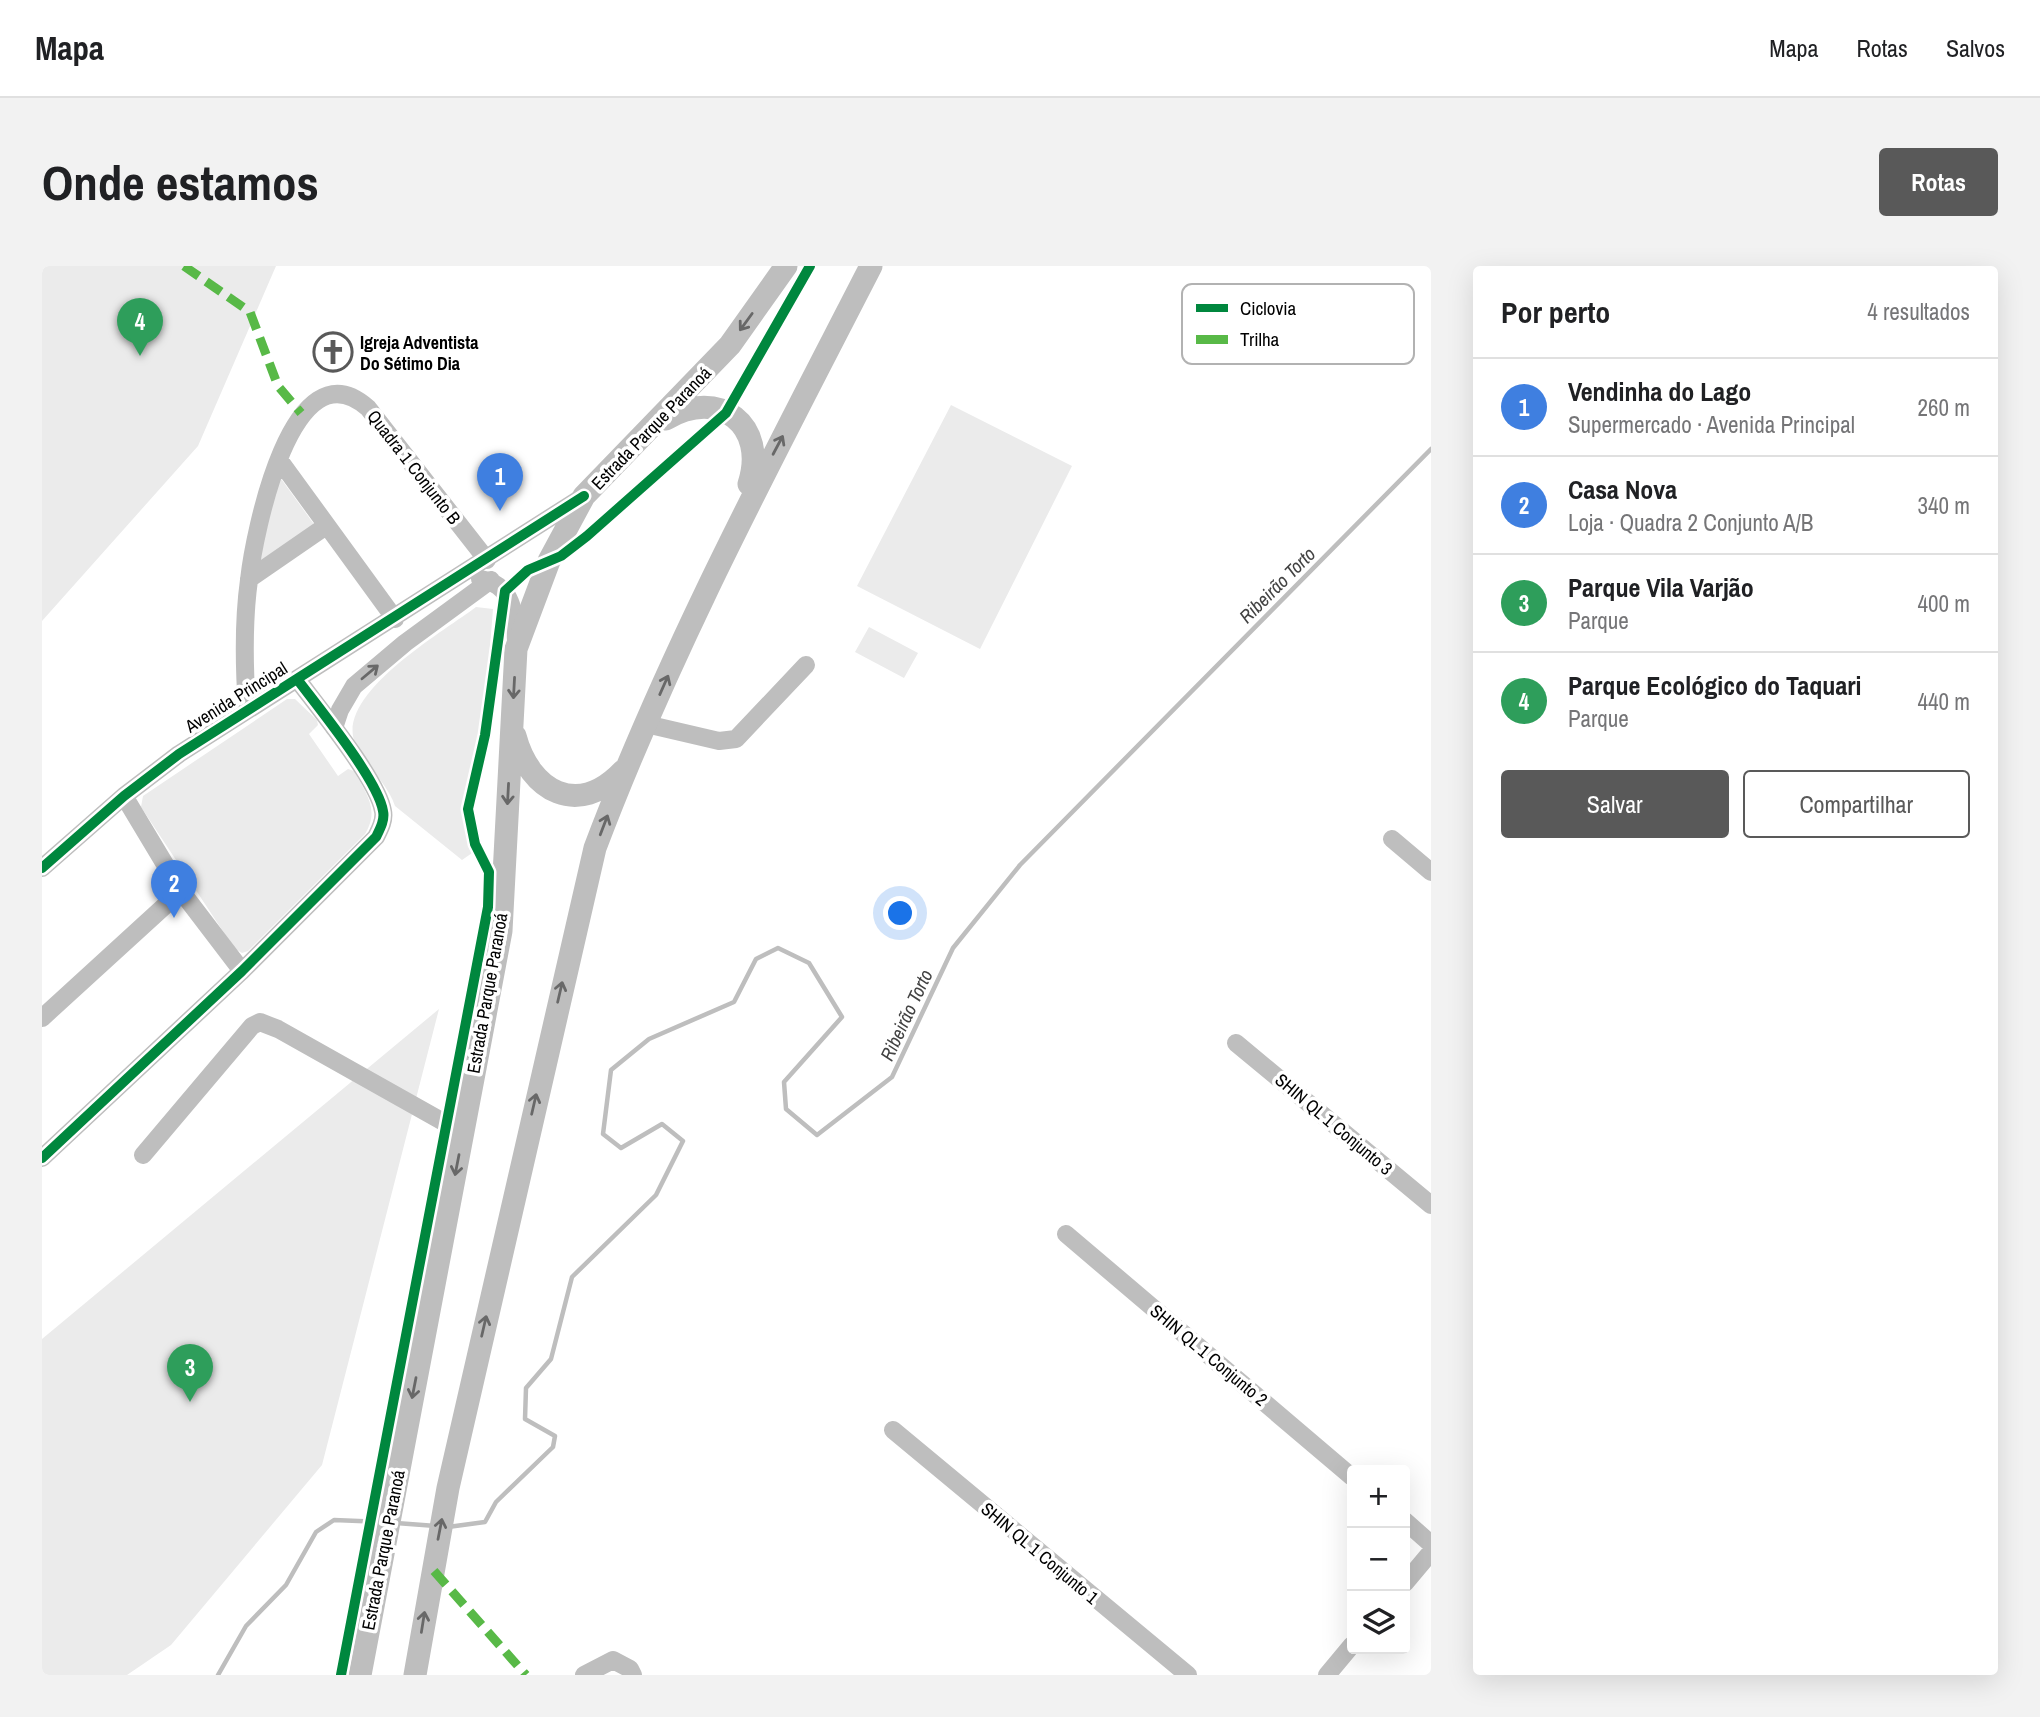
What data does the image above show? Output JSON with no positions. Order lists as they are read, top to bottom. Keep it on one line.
{"streets":{"main road":["Estrada Parque Paranoá"],"street":["Quadra 1 Conjunto B","Avenida Principal","SHIN QL 1 Conjunto 3","SHIN QL 1 Conjunto 2","SHIN QL 1 Conjunto 1"]},"crossings":[["Estrada Parque Paranoá","Avenida Principal"],["Quadra 1 Conjunto B","Avenida Principal"]],"water":["Ribeirão Torto"],"places":{"church":["Igreja Adventista Do Sétimo Dia"]},"legend":["Ciclovia","Trilha"],"page":{"header":"Mapa","nav":["Mapa","Rotas","Salvos"],"buttons":["Rotas",["Salvar","Compartilhar"]],"title":"Onde estamos","heading":["Por perto","4 resultados"],"pins":["4","1","2","3"],"list":[{"mark":"1","name":"Vendinha do Lago","note":"Supermercado · Avenida Principal","value":"260 m"},{"mark":"2","name":"Casa Nova","note":"Loja · Quadra 2 Conjunto A/B","value":"340 m"},{"mark":"3","name":"Parque Vila Varjão","note":"Parque","value":"400 m"},{"mark":"4","name":"Parque Ecológico do Taquari","note":"Parque","value":"440 m"}],"map_buttons":["+","−"]}}
